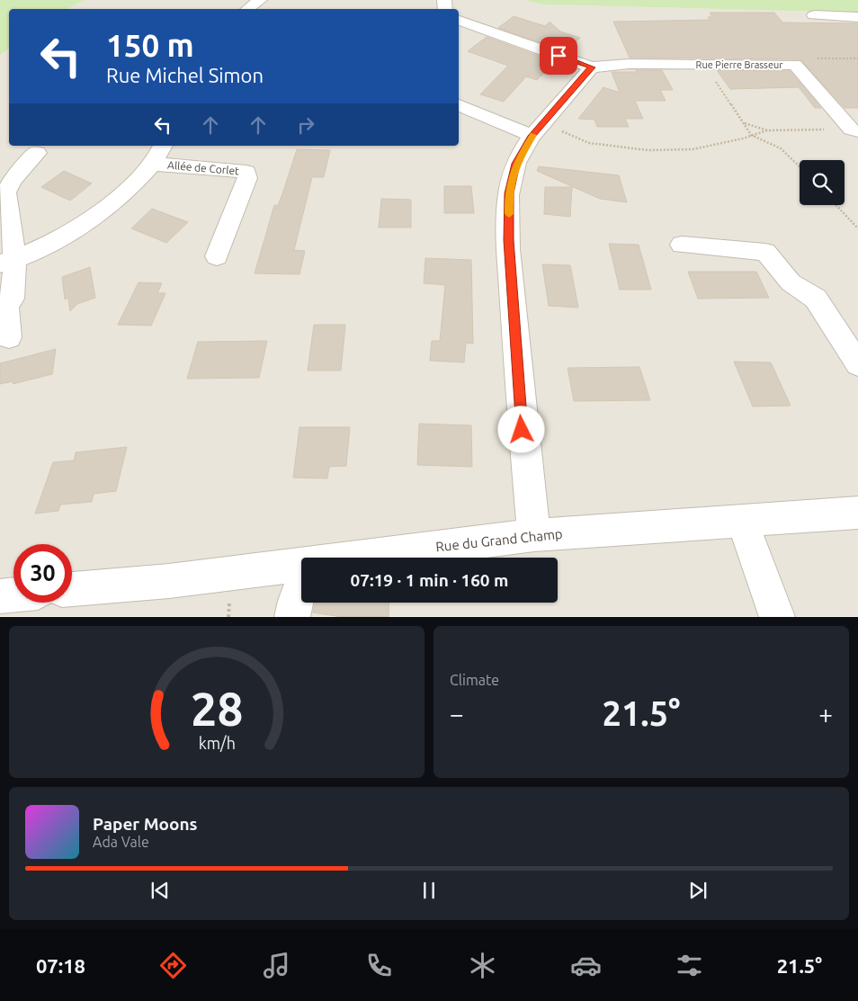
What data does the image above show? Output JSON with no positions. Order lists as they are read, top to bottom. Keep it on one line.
{"streets":{"street":["Rue Pierre Brasseur","Allée de Corlet","Rue du Grand Champ"]},"page":{"turn":["150 m","Rue Michel Simon"],"limit":"30","trip":"07:19 · 1 min · 160 m","tile":"Climate","heat":["−","21.5°","+"],"song":["Paper Moons","Ada Vale"],"tabs":["07:18","21.5°"],"gauge":["28","km/h"]}}
